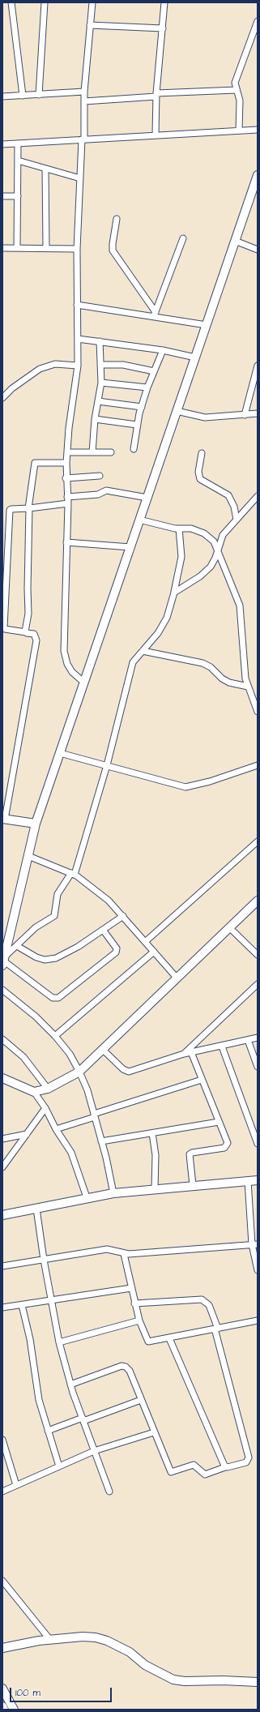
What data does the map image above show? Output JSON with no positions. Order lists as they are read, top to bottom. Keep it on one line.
{"scale_bar":"100 m"}
